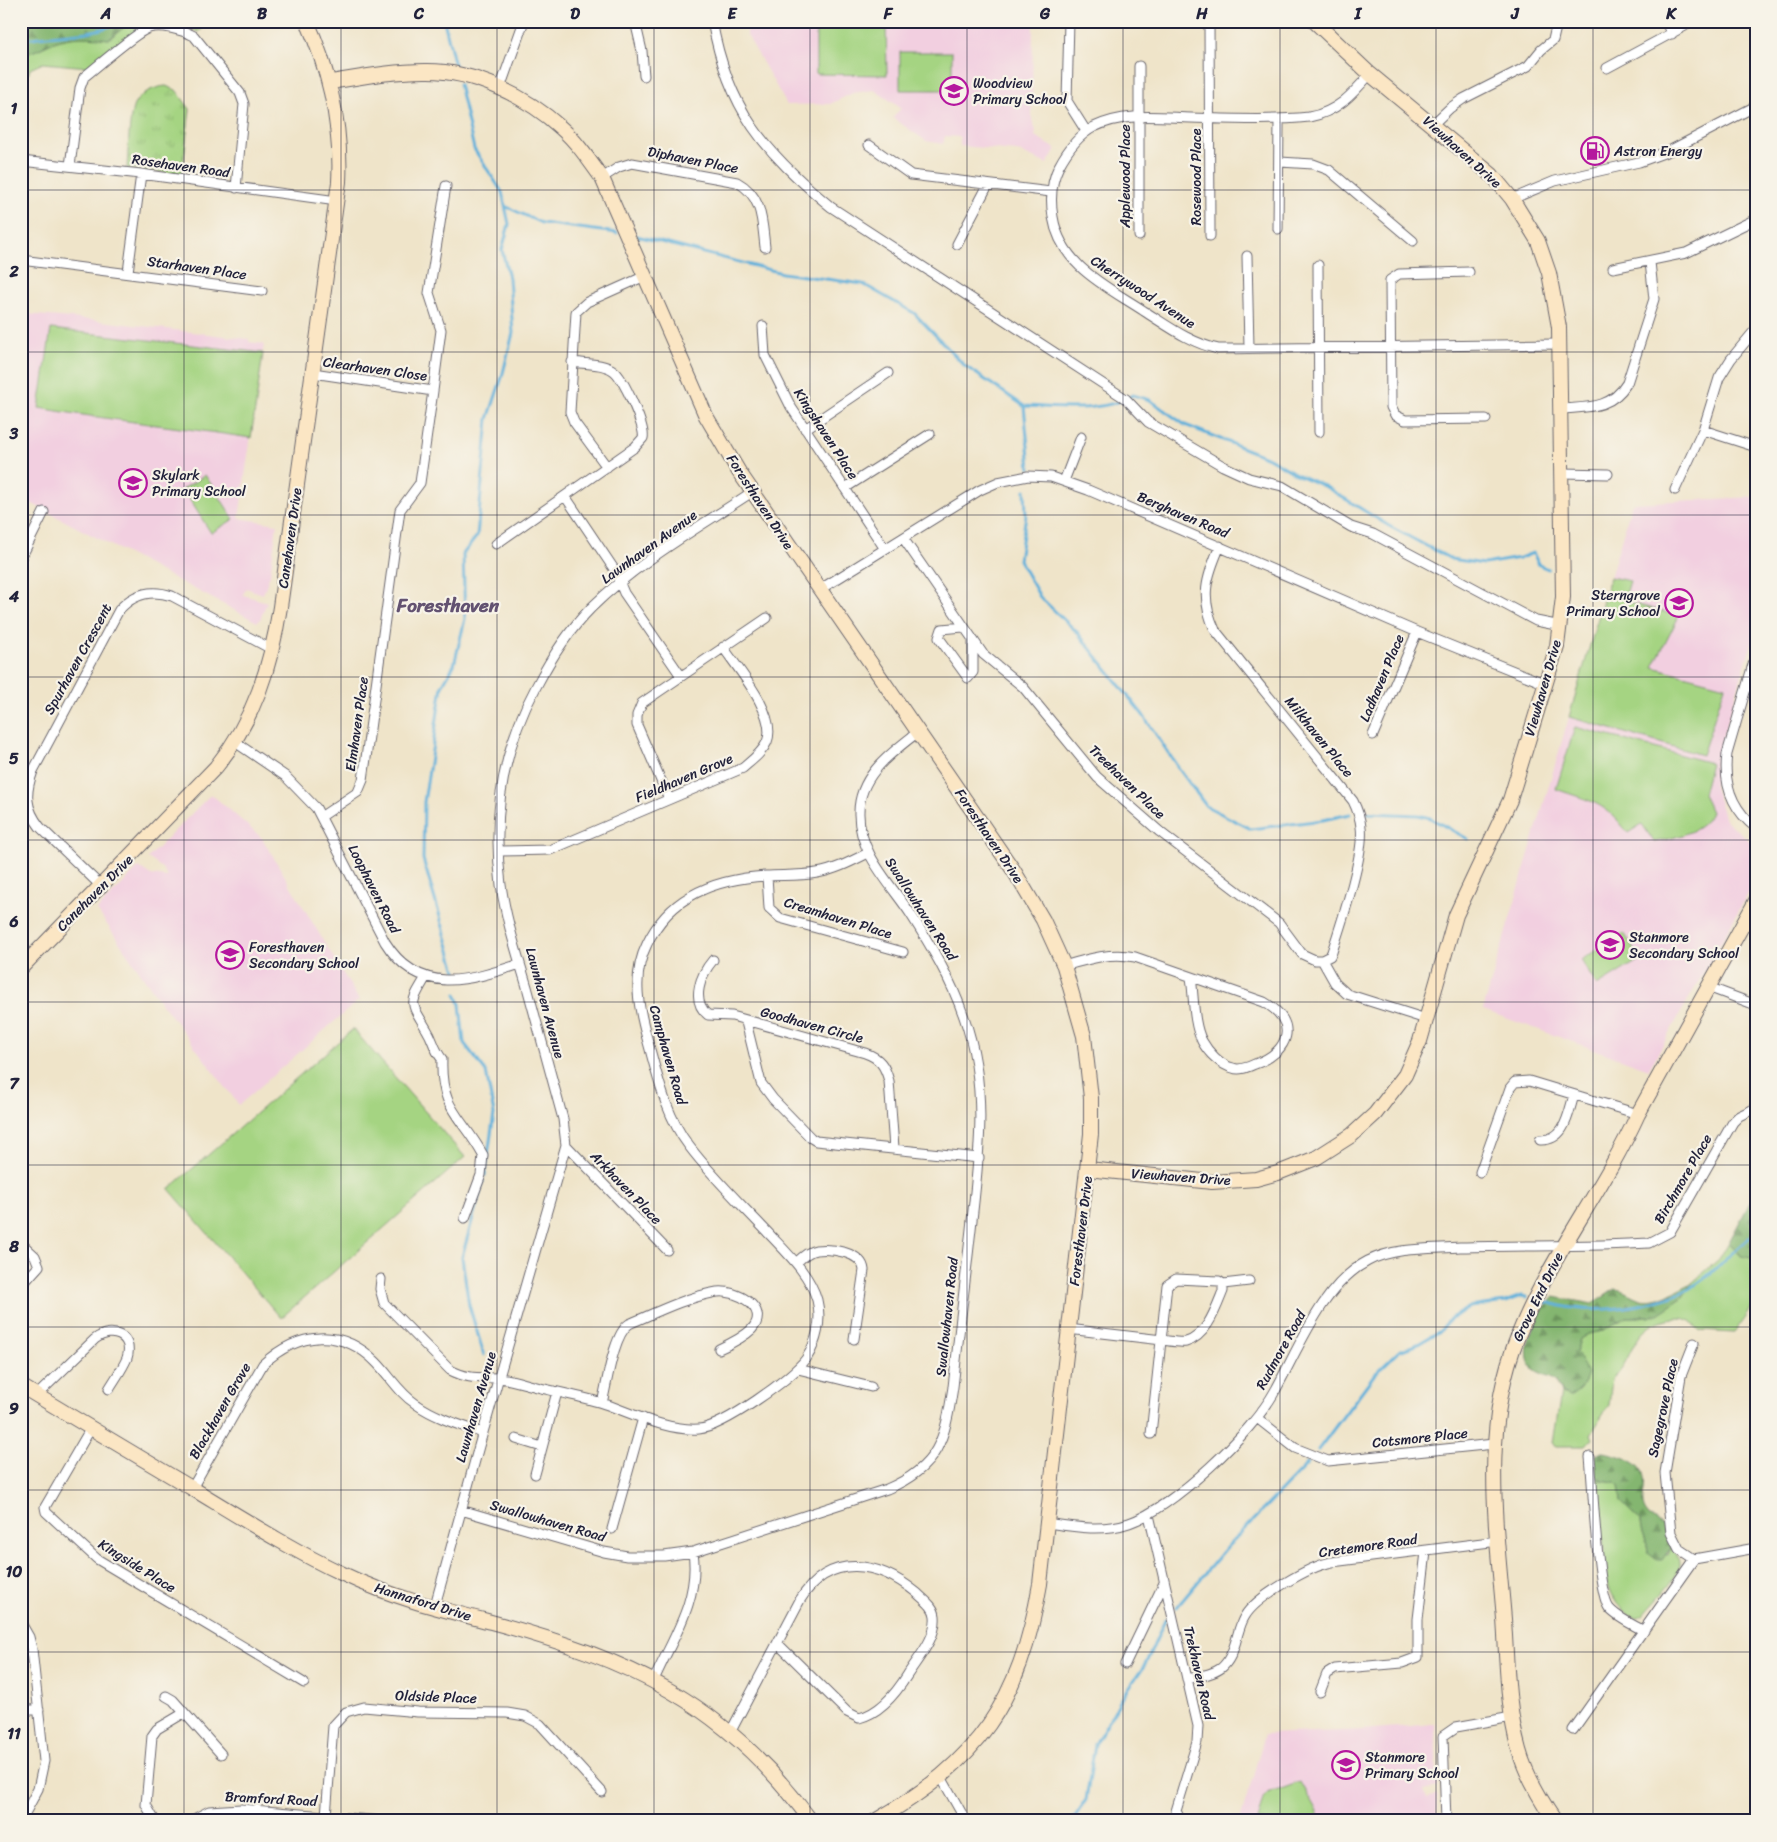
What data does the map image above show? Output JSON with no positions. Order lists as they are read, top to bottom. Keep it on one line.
{"streets":{"street":["Viewhaven Drive","Diphaven Place","Rosehaven Road","Applewood Place","Rosewood Place","Starhaven Place","Cherrywood Avenue","Clearhaven Close","Kingshaven Place","Foresthaven Drive","Berghaven Road","Canehaven Drive","Lawnhaven Avenue","Spurhaven Crescent","Ladhaven Place","Elmhaven Place","Milkhaven Place","Fieldhaven Grove","Treehaven Place","Loophaven Road","Swallowhaven Road","Creamhaven Place","Goodhaven Circle","Camphaven Road","Birchmore Place","Arkhaven Place","Grove End Drive","Rudmore Road","Sagegrove Place","Blackhaven Grove","Cotsmore Place","Cretemore Road","Kingside Place","Hannaford Drive","Trekhaven Road","Oldside Place","Bramford Road"]},"crossings":[["Viewhaven Drive","Cherrywood Avenue"],["Viewhaven Drive","Foresthaven Drive"],["Viewhaven Drive","Berghaven Road"],["Diphaven Place","Foresthaven Drive"],["Rosehaven Road","Starhaven Place"],["Rosehaven Road","Canehaven Drive"],["Applewood Place","Cherrywood Avenue"],["Rosewood Place","Cherrywood Avenue"],["Clearhaven Close","Canehaven Drive"],["Clearhaven Close","Elmhaven Place"],["Kingshaven Place","Berghaven Road"],["Foresthaven Drive","Berghaven Road"],["Foresthaven Drive","Canehaven Drive"],["Foresthaven Drive","Lawnhaven Avenue"],["Foresthaven Drive","Swallowhaven Road"],["Foresthaven Drive","Rudmore Road"],["Berghaven Road","Ladhaven Place"],["Berghaven Road","Milkhaven Place"],["Berghaven Road","Treehaven Place"],["Canehaven Drive","Spurhaven Crescent"],["Canehaven Drive","Loophaven Road"],["Lawnhaven Avenue","Fieldhaven Grove"],["Lawnhaven Avenue","Loophaven Road"],["Lawnhaven Avenue","Swallowhaven Road"],["Lawnhaven Avenue","Camphaven Road"],["Lawnhaven Avenue","Arkhaven Place"],["Lawnhaven Avenue","Blackhaven Grove"],["Lawnhaven Avenue","Hannaford Drive"],["Elmhaven Place","Loophaven Road"],["Milkhaven Place","Treehaven Place"],["Swallowhaven Road","Goodhaven Circle"],["Swallowhaven Road","Camphaven Road"],["Creamhaven Place","Camphaven Road"],["Birchmore Place","Grove End Drive"],["Birchmore Place","Rudmore Road"],["Grove End Drive","Rudmore Road"],["Grove End Drive","Cotsmore Place"],["Grove End Drive","Cretemore Road"],["Rudmore Road","Cotsmore Place"],["Rudmore Road","Trekhaven Road"],["Blackhaven Grove","Hannaford Drive"],["Cretemore Road","Trekhaven Road"],["Kingside Place","Hannaford Drive"],["Oldside Place","Bramford Road"]],"districts":["Foresthaven"],"places":{"school or university":["Woodview Primary School","Skylark Primary School","Sterngrove Primary School","Stanmore Secondary School","Foresthaven Secondary School","Stanmore Primary School"],"fuel station":["Astron Energy"]},"grid":{"columns":["A","B","C","D","E","F","G","H","I","J","K"],"rows":["1","2","3","4","5","6","7","8","9","10","11"]}}
